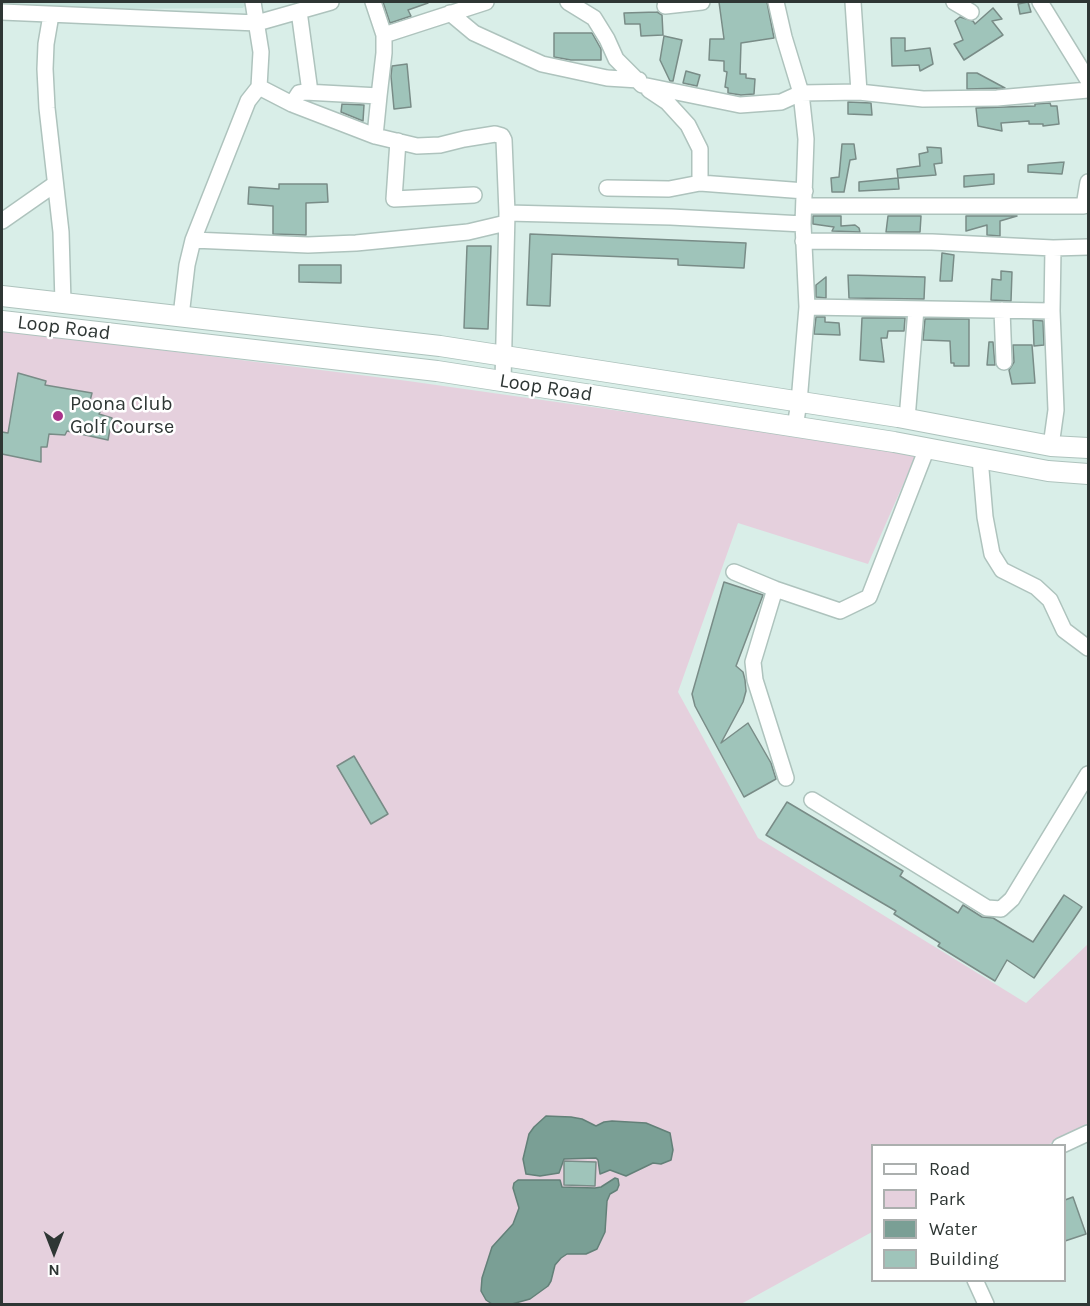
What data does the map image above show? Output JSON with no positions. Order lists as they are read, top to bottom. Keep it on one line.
{"streets":{"main road":["Loop Road"]},"places":["Poona Club Golf Course"],"legend":["Road","Park","Water","Building"],"north":"bottom"}
